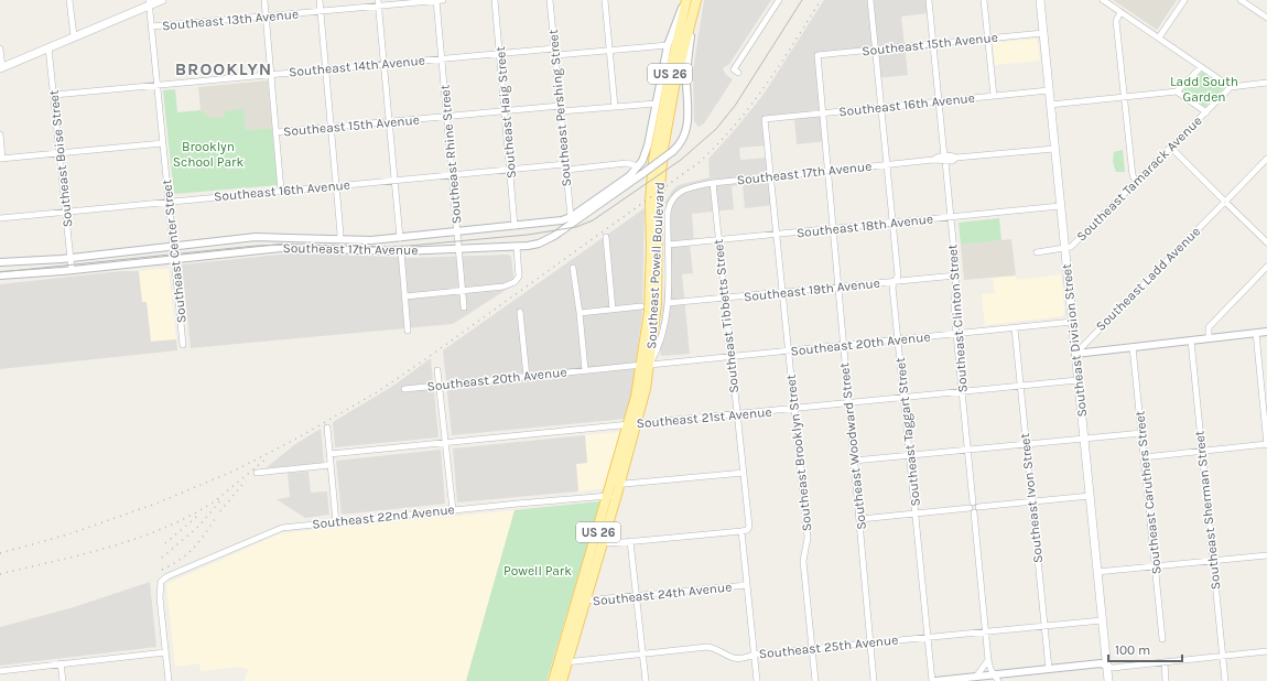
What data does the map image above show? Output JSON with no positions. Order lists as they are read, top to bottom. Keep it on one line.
{"streets":{"main road":["US 26","Southeast Powell Boulevard","Southeast Division Street"],"street":["Southeast 13th Avenue","Southeast 15th Avenue","Southeast 14th Avenue","Southeast 16th Avenue","Southeast Pershing Street","Southeast Haig Street","Southeast Rhine Street","Southeast Boise Street","Southeast 17th Avenue","Southeast Tamarack Avenue","Southeast 18th Avenue","Southeast Center Street","Southeast Ladd Avenue","Southeast 19th Avenue","Southeast Tibbetts Street","Southeast Clinton Street","Southeast 20th Avenue","Southeast 21st Avenue","Southeast Taggart Street","Southeast Woodward Street","Southeast Brooklyn Street","Southeast Caruthers Street","Southeast Ivon Street","Southeast Sherman Street","Southeast 22nd Avenue","Southeast 24th Avenue","Southeast 25th Avenue"]},"crossings":[["Southeast 13th Avenue","Southeast Rhine Street"],["Southeast 13th Avenue","Southeast Center Street"],["Southeast 15th Avenue","Southeast Pershing Street"],["Southeast 15th Avenue","Southeast Haig Street"],["Southeast 15th Avenue","Southeast Rhine Street"],["Southeast 15th Avenue","Southeast Clinton Street"],["Southeast 15th Avenue","Southeast Division Street"],["Southeast 15th Avenue","Southeast Taggart Street"],["Southeast 15th Avenue","Southeast Woodward Street"],["Southeast 14th Avenue","Southeast Pershing Street"],["Southeast 14th Avenue","Southeast Haig Street"],["Southeast 14th Avenue","Southeast Rhine Street"],["Southeast 14th Avenue","Southeast Boise Street"],["Southeast 14th Avenue","Southeast Center Street"],["Southeast 16th Avenue","Southeast Pershing Street"],["Southeast 16th Avenue","Southeast Haig Street"],["Southeast 16th Avenue","Southeast Rhine Street"],["Southeast 16th Avenue","Southeast Boise Street"],["Southeast 16th Avenue","Southeast 17th Avenue"],["Southeast 16th Avenue","Southeast Center Street"],["Southeast 16th Avenue","Southeast Clinton Street"],["Southeast 16th Avenue","Southeast Division Street"],["Southeast 16th Avenue","Southeast Taggart Street"],["Southeast 16th Avenue","Southeast Woodward Street"],["Southeast 16th Avenue","Southeast Brooklyn Street"],["Southeast Pershing Street","Southeast 17th Avenue"],["Southeast Haig Street","Southeast 17th Avenue"],["Southeast Rhine Street","Southeast 17th Avenue"],["Southeast Boise Street","Southeast 17th Avenue"],["Southeast 17th Avenue","Southeast 18th Avenue"],["Southeast 17th Avenue","Southeast Center Street"],["Southeast 17th Avenue","Southeast Powell Boulevard"],["Southeast 17th Avenue","Southeast Tibbetts Street"],["Southeast 17th Avenue","Southeast Clinton Street"],["Southeast 17th Avenue","Southeast Division Street"],["Southeast 17th Avenue","Southeast Taggart Street"],["Southeast 17th Avenue","Southeast Woodward Street"],["Southeast 17th Avenue","Southeast Brooklyn Street"],["Southeast Tamarack Avenue","Southeast Division Street"],["Southeast 18th Avenue","Southeast Tibbetts Street"],["Southeast 18th Avenue","Southeast Clinton Street"],["Southeast 18th Avenue","Southeast Division Street"],["Southeast 18th Avenue","Southeast Taggart Street"],["Southeast 18th Avenue","Southeast Woodward Street"],["Southeast 18th Avenue","Southeast Brooklyn Street"],["Southeast Powell Boulevard","Southeast 20th Avenue"],["Southeast Powell Boulevard","Southeast 21st Avenue"],["Southeast Powell Boulevard","Southeast 22nd Avenue"],["Southeast Powell Boulevard","Southeast 24th Avenue"],["Southeast Powell Boulevard","Southeast 25th Avenue"],["Southeast Ladd Avenue","Southeast Division Street"],["Southeast 19th Avenue","Southeast Tibbetts Street"],["Southeast 19th Avenue","Southeast Clinton Street"],["Southeast 19th Avenue","Southeast Taggart Street"],["Southeast 19th Avenue","Southeast Woodward Street"],["Southeast 19th Avenue","Southeast Brooklyn Street"],["Southeast Tibbetts Street","Southeast 20th Avenue"],["Southeast Tibbetts Street","Southeast 21st Avenue"],["Southeast Tibbetts Street","Southeast 24th Avenue"],["Southeast Tibbetts Street","Southeast 25th Avenue"],["Southeast Clinton Street","Southeast 20th Avenue"],["Southeast Clinton Street","Southeast 21st Avenue"],["Southeast Division Street","Southeast 20th Avenue"],["Southeast Division Street","Southeast 21st Avenue"],["Southeast Division Street","Southeast 25th Avenue"],["Southeast 20th Avenue","Southeast Taggart Street"],["Southeast 20th Avenue","Southeast Woodward Street"],["Southeast 20th Avenue","Southeast Brooklyn Street"],["Southeast 20th Avenue","Southeast Ivon Street"],["Southeast 21st Avenue","Southeast Taggart Street"],["Southeast 21st Avenue","Southeast Woodward Street"],["Southeast 21st Avenue","Southeast Brooklyn Street"],["Southeast 21st Avenue","Southeast Ivon Street"],["Southeast Taggart Street","Southeast 25th Avenue"],["Southeast Woodward Street","Southeast 25th Avenue"],["Southeast Brooklyn Street","Southeast 25th Avenue"],["Southeast Ivon Street","Southeast 25th Avenue"]],"districts":["BROOKLYN"],"parks":["Ladd South Garden","Brooklyn School Park","Powell Park"],"scale_bar":"100 m"}
